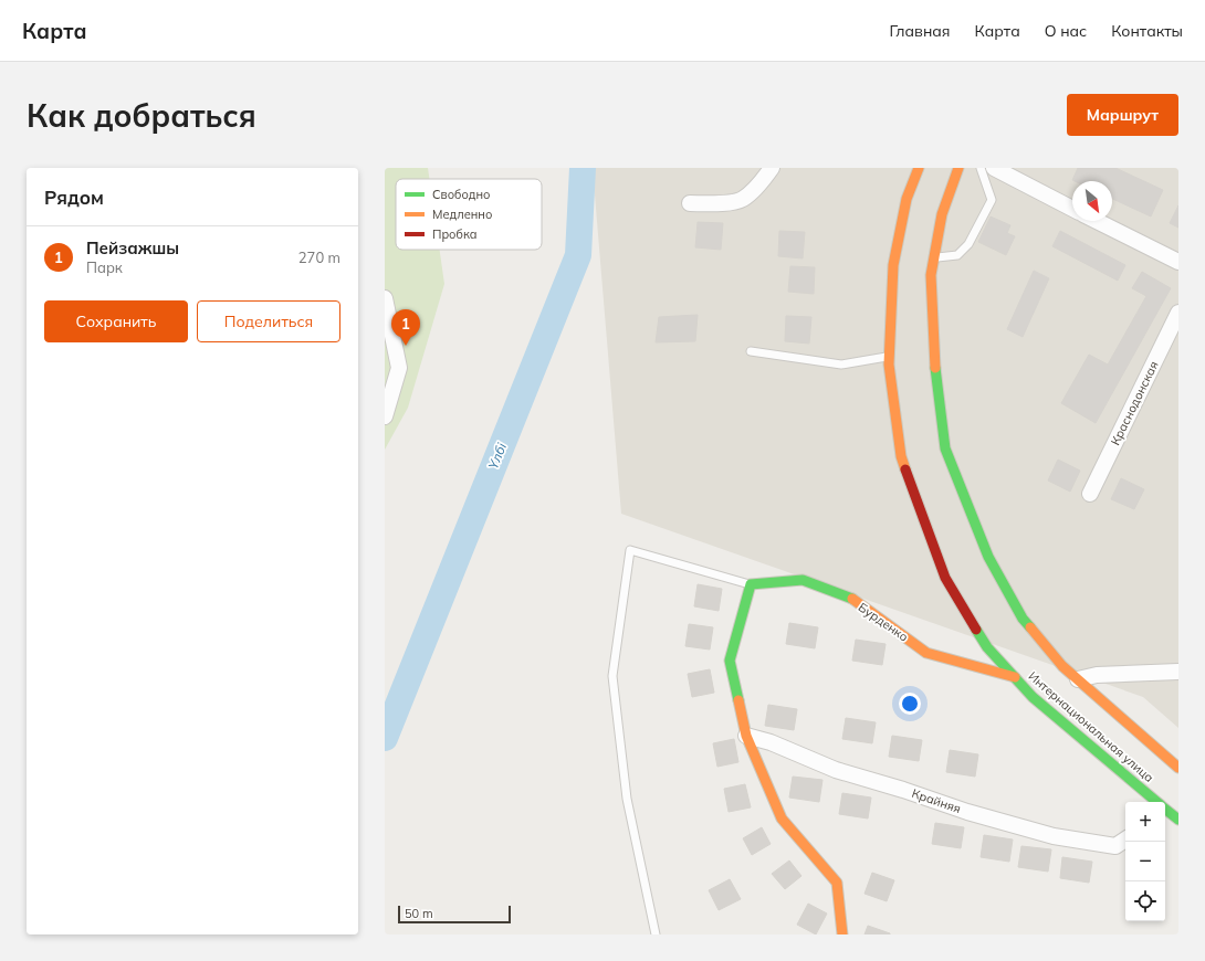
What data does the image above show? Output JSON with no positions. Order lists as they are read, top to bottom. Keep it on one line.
{"streets":{"main road":["Бурденко","Интернациональная улица"],"street":["Краснодонская","Крайняя"]},"crossings":[["Бурденко","Интернациональная улица"]],"water":["Үлбі"],"legend":["Свободно","Медленно","Пробка"],"scale_bar":"50 m","north":"bottom right","page":{"header":"Карта","nav":["Главная","Карта","О нас","Контакты"],"buttons":["Маршрут",["Сохранить","Поделиться"]],"title":"Как добраться","heading":"Рядом","list":[{"mark":"1","name":"Пейзажшы","note":"Парк","value":"270 m"}],"pins":"1","map_buttons":["+","−"],"scale":"50 m"}}
